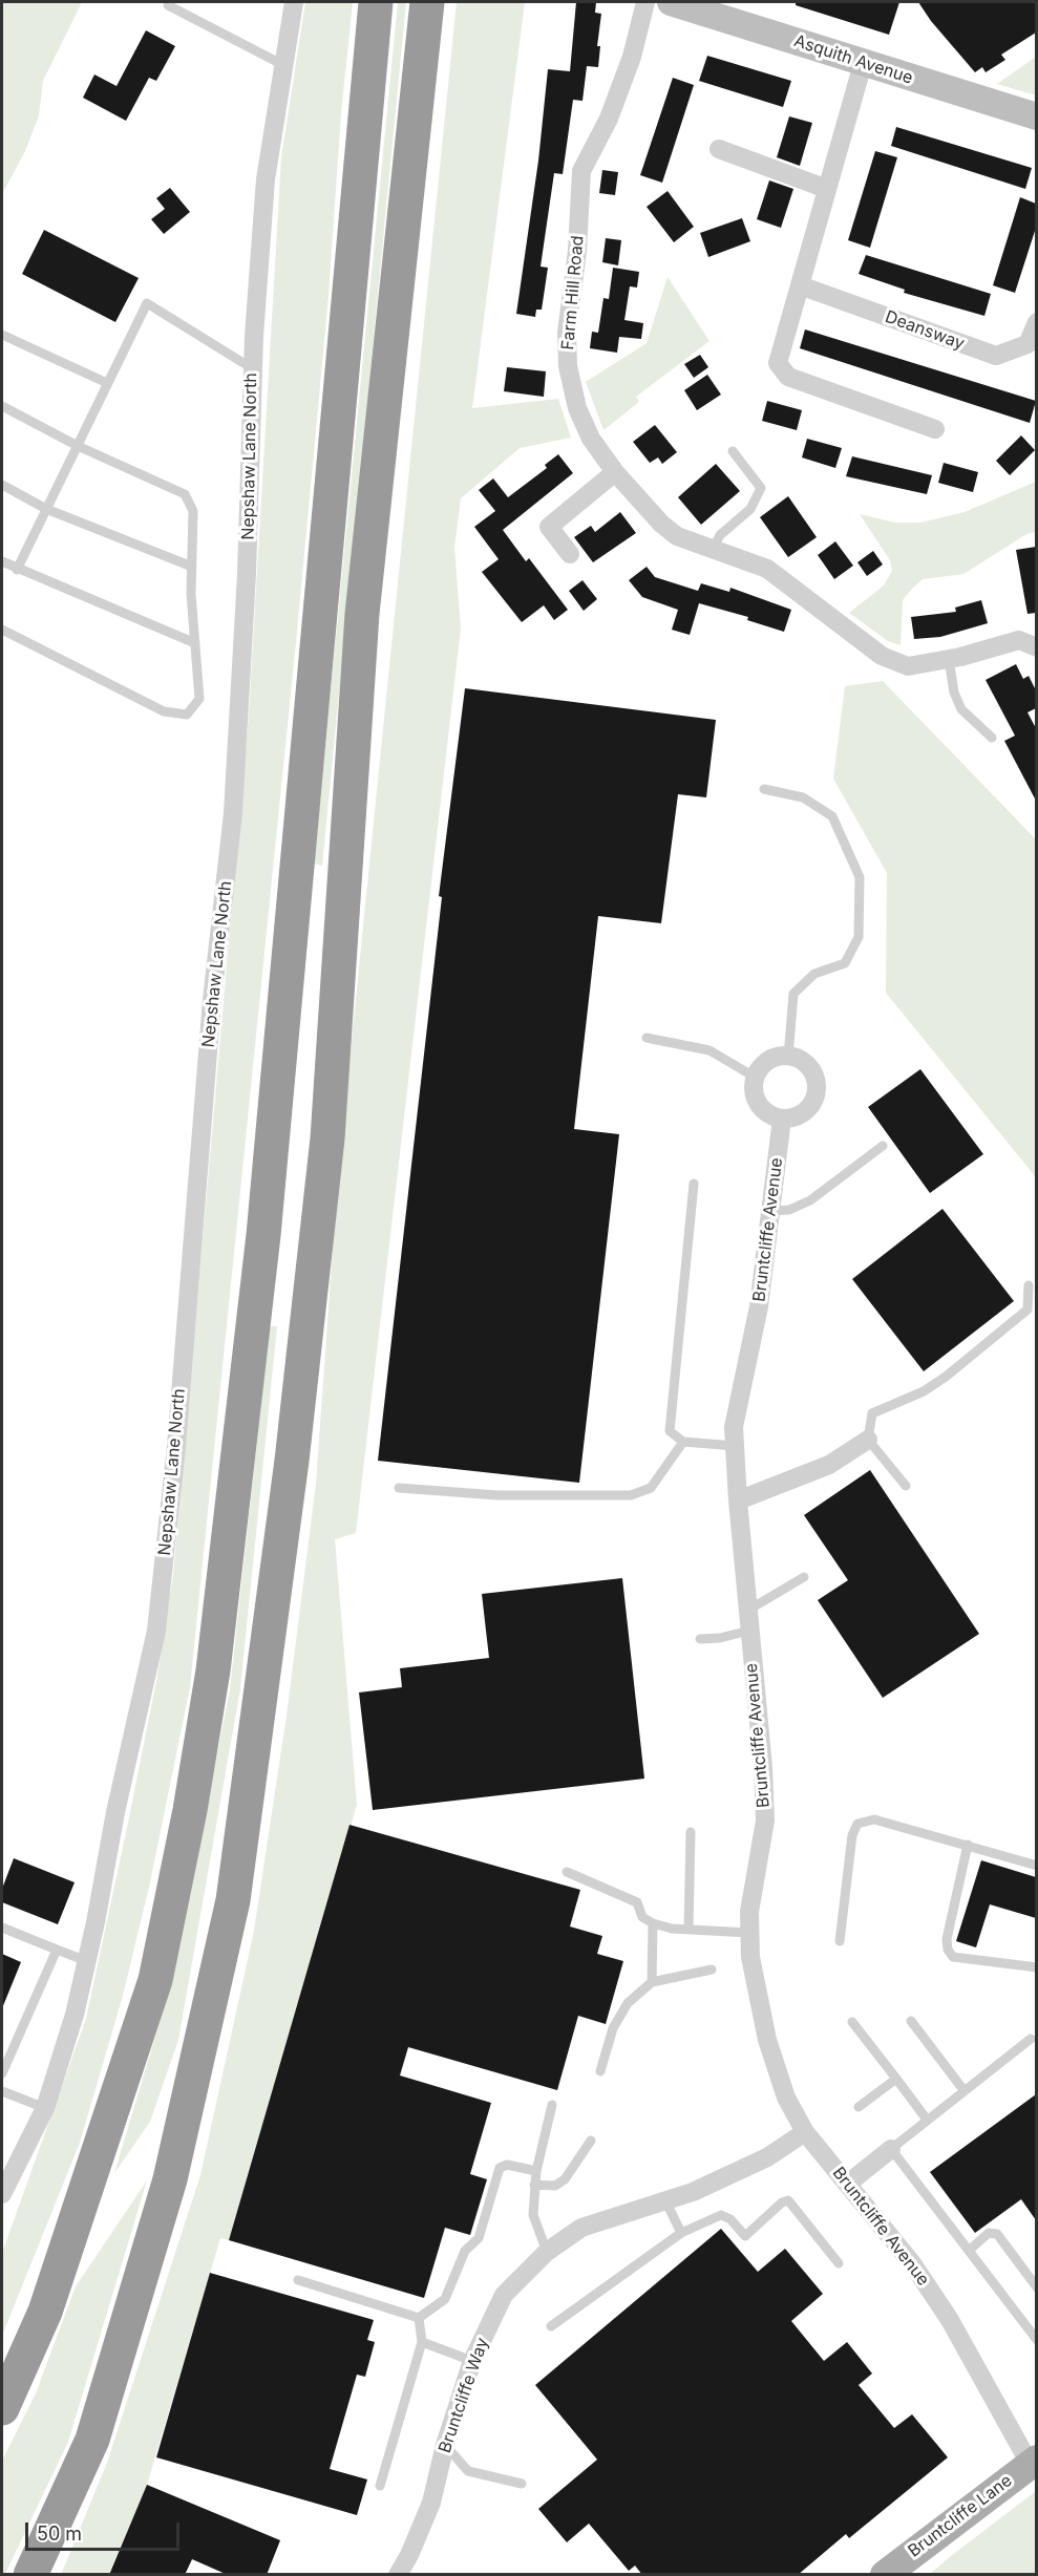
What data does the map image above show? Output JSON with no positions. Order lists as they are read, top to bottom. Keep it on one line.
{"streets":{"main road":["Asquith Avenue","Bruntcliffe Lane"],"street":["Farm Hill Road","Deansway","Nepshaw Lane North","Bruntcliffe Avenue","Bruntcliffe Way"]},"crossings":[["Bruntcliffe Avenue","Bruntcliffe Way"],["Bruntcliffe Avenue","Bruntcliffe Lane"]],"scale_bar":"50 m"}
